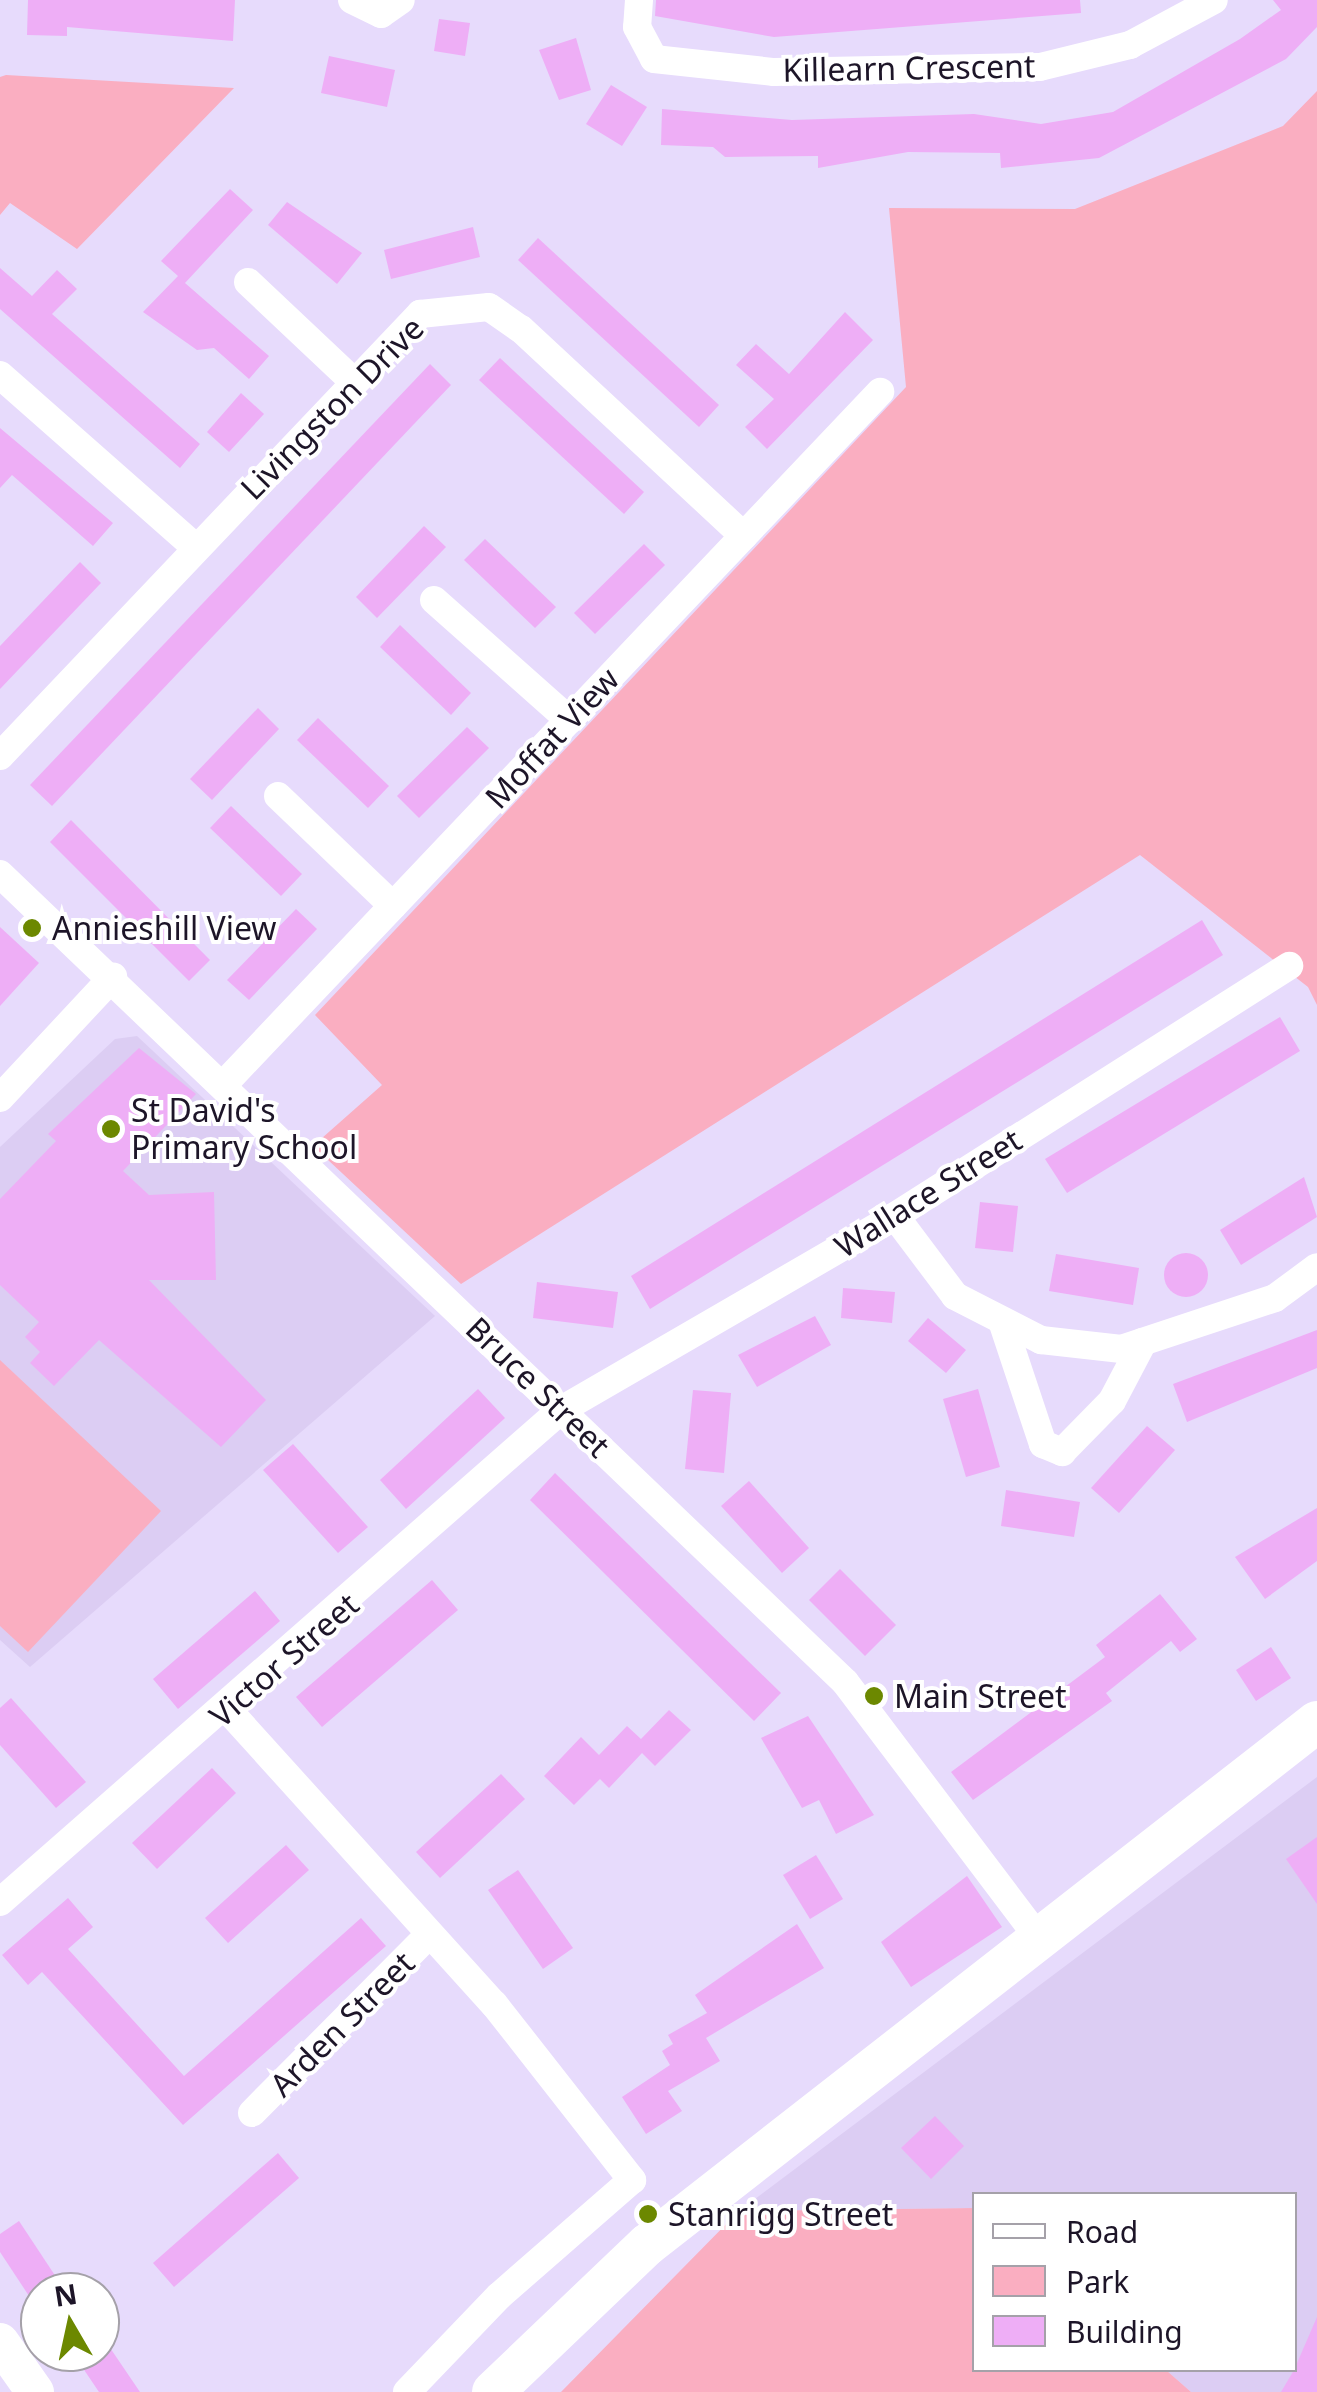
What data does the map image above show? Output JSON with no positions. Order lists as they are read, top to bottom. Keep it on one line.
{"streets":{"street":["Killearn Crescent","Livingston Drive","Moffat View","Wallace Street","Bruce Street","Victor Street","Arden Street"]},"crossings":[["Livingston Drive","Moffat View"],["Moffat View","Bruce Street"],["Wallace Street","Bruce Street"],["Wallace Street","Victor Street"],["Bruce Street","Victor Street"]],"places":["Annieshill View","St David's Primary School","Main Street","Stanrigg Street"],"legend":["Road","Park","Building"],"north":"top"}
